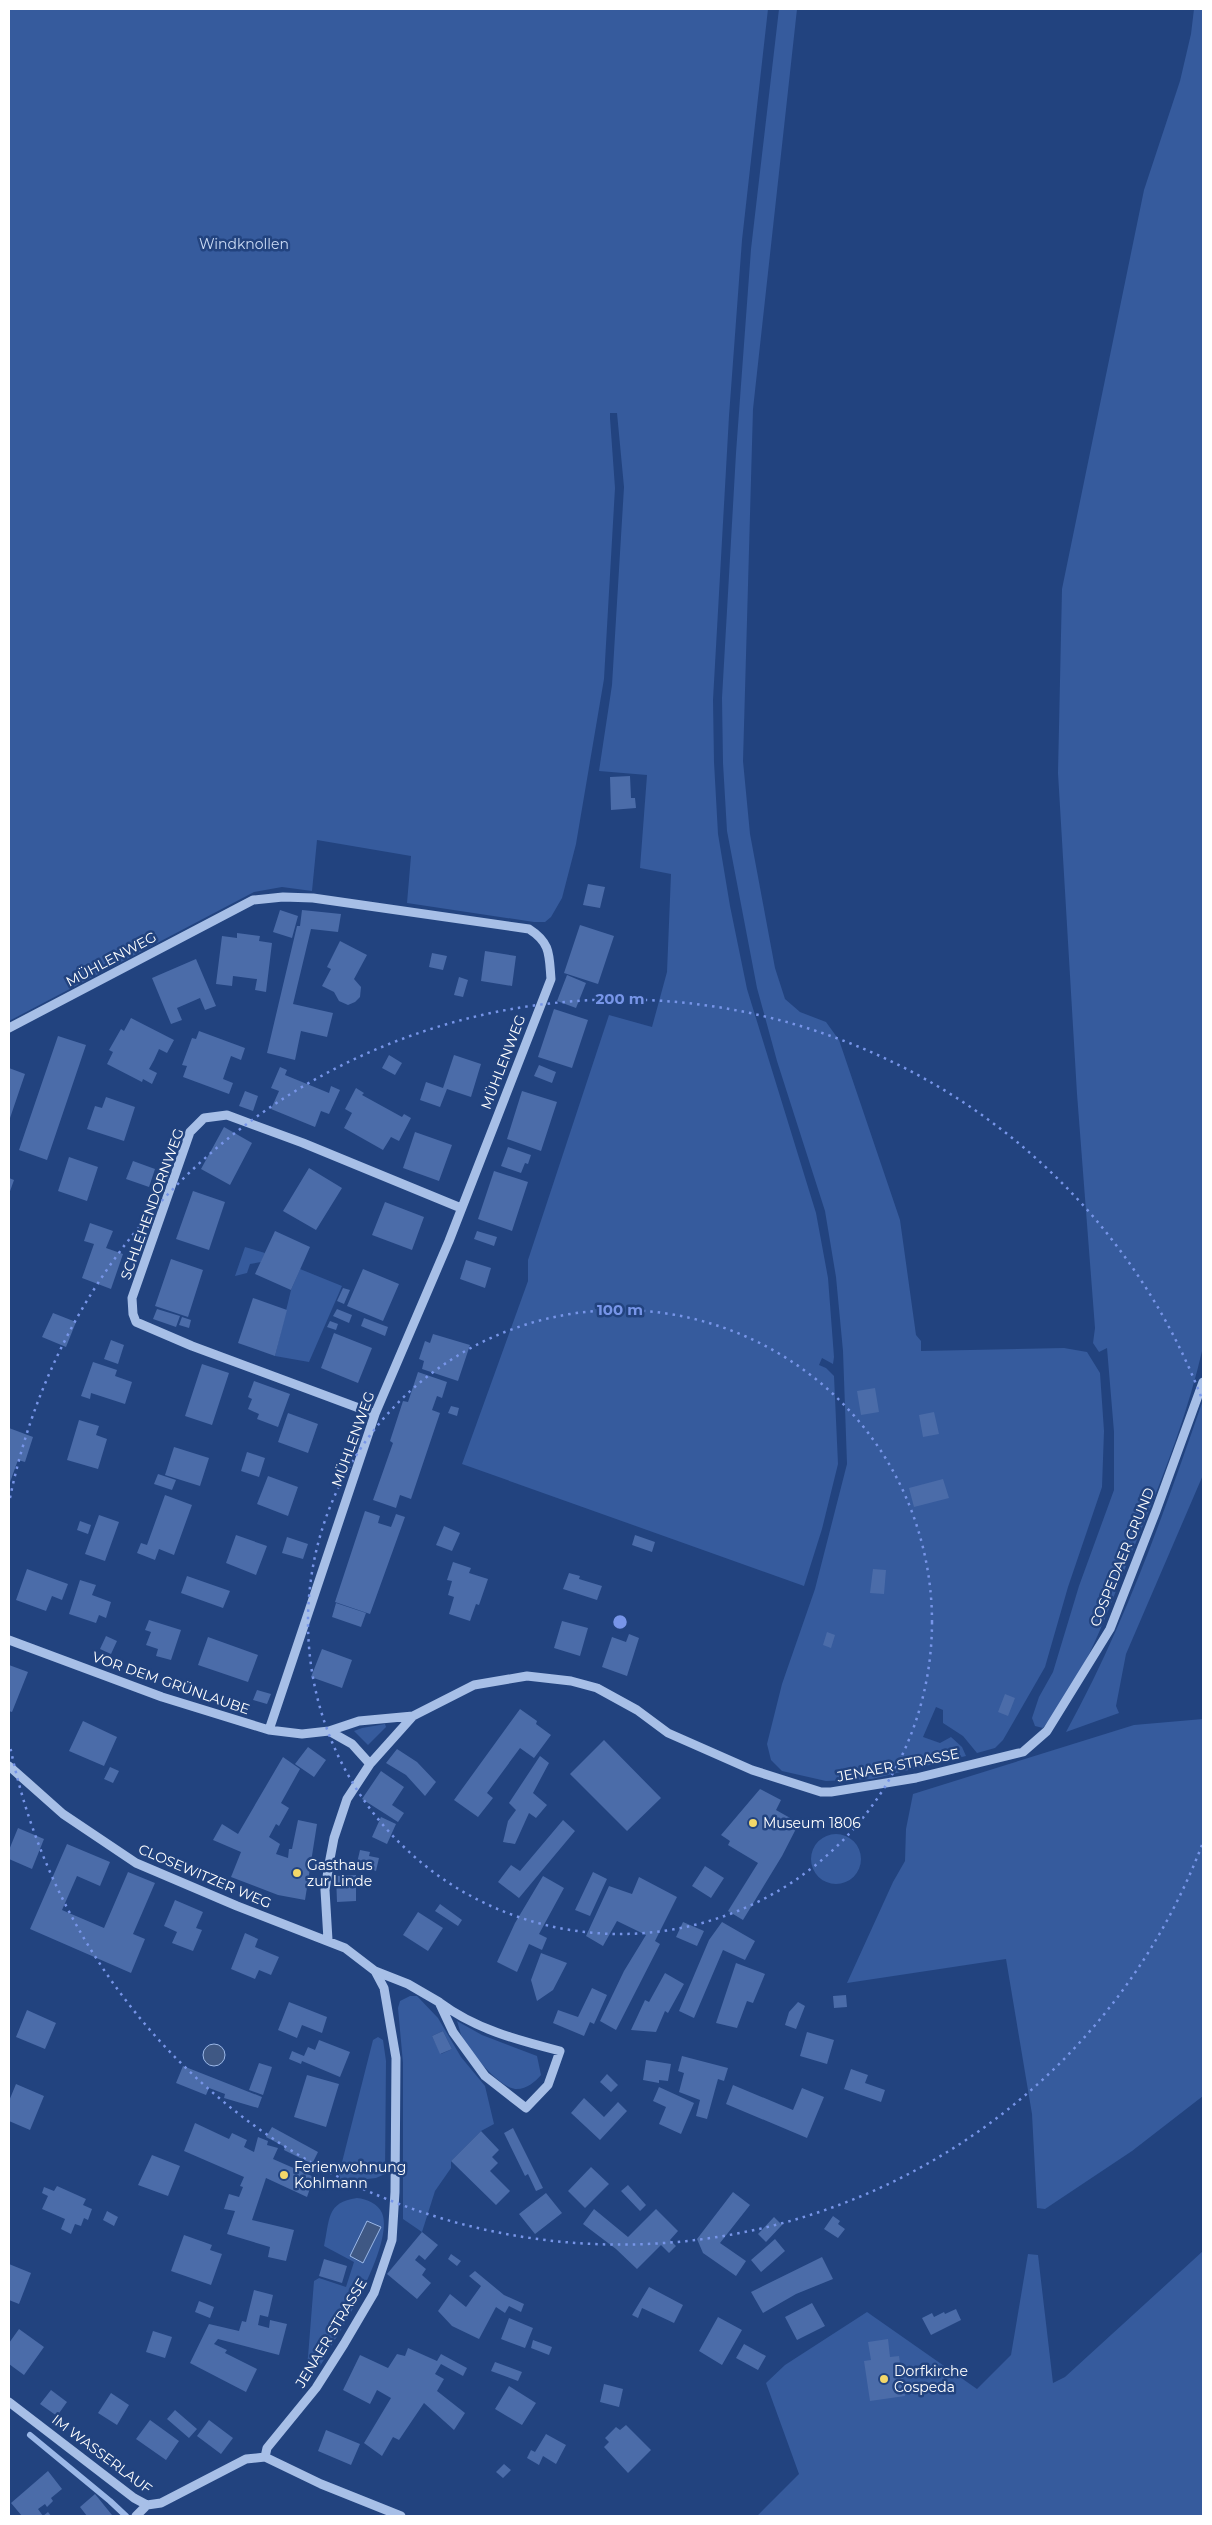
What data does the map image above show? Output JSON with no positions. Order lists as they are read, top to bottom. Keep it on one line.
{"streets":{"street":["MÜHLENWEG","SCHLEHENDORNWEG","COSPEDAER GRUND","VOR DEM GRÜNLAUBE","JENAER STRASSE","CLOSEWITZER WEG","IM WASSERLAUF"]},"crossings":[["MÜHLENWEG","SCHLEHENDORNWEG"],["MÜHLENWEG","VOR DEM GRÜNLAUBE"],["COSPEDAER GRUND","JENAER STRASSE"],["VOR DEM GRÜNLAUBE","JENAER STRASSE"],["JENAER STRASSE","CLOSEWITZER WEG"],["JENAER STRASSE","IM WASSERLAUF"]],"parks":["Windknollen"],"places":["Museum 1806","Gasthaus zur Linde","Ferienwohnung Kohlmann","Dorfkirche Cospeda"],"rings":["200 m","100 m"]}
